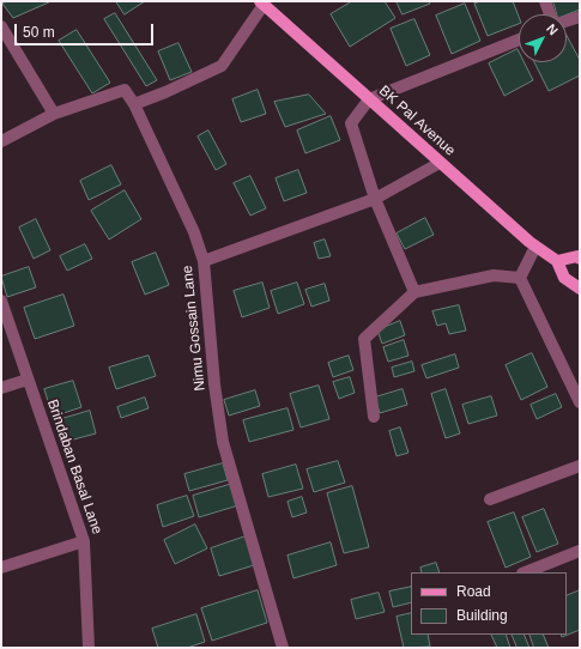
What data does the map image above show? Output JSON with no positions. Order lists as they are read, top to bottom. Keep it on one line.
{"streets":{"main road":["BK Pal Avenue"],"street":["Nimu Gossain Lane","Brindaban Basal Lane"]},"legend":["Road","Building"],"scale_bar":"50 m","north":"top right"}
